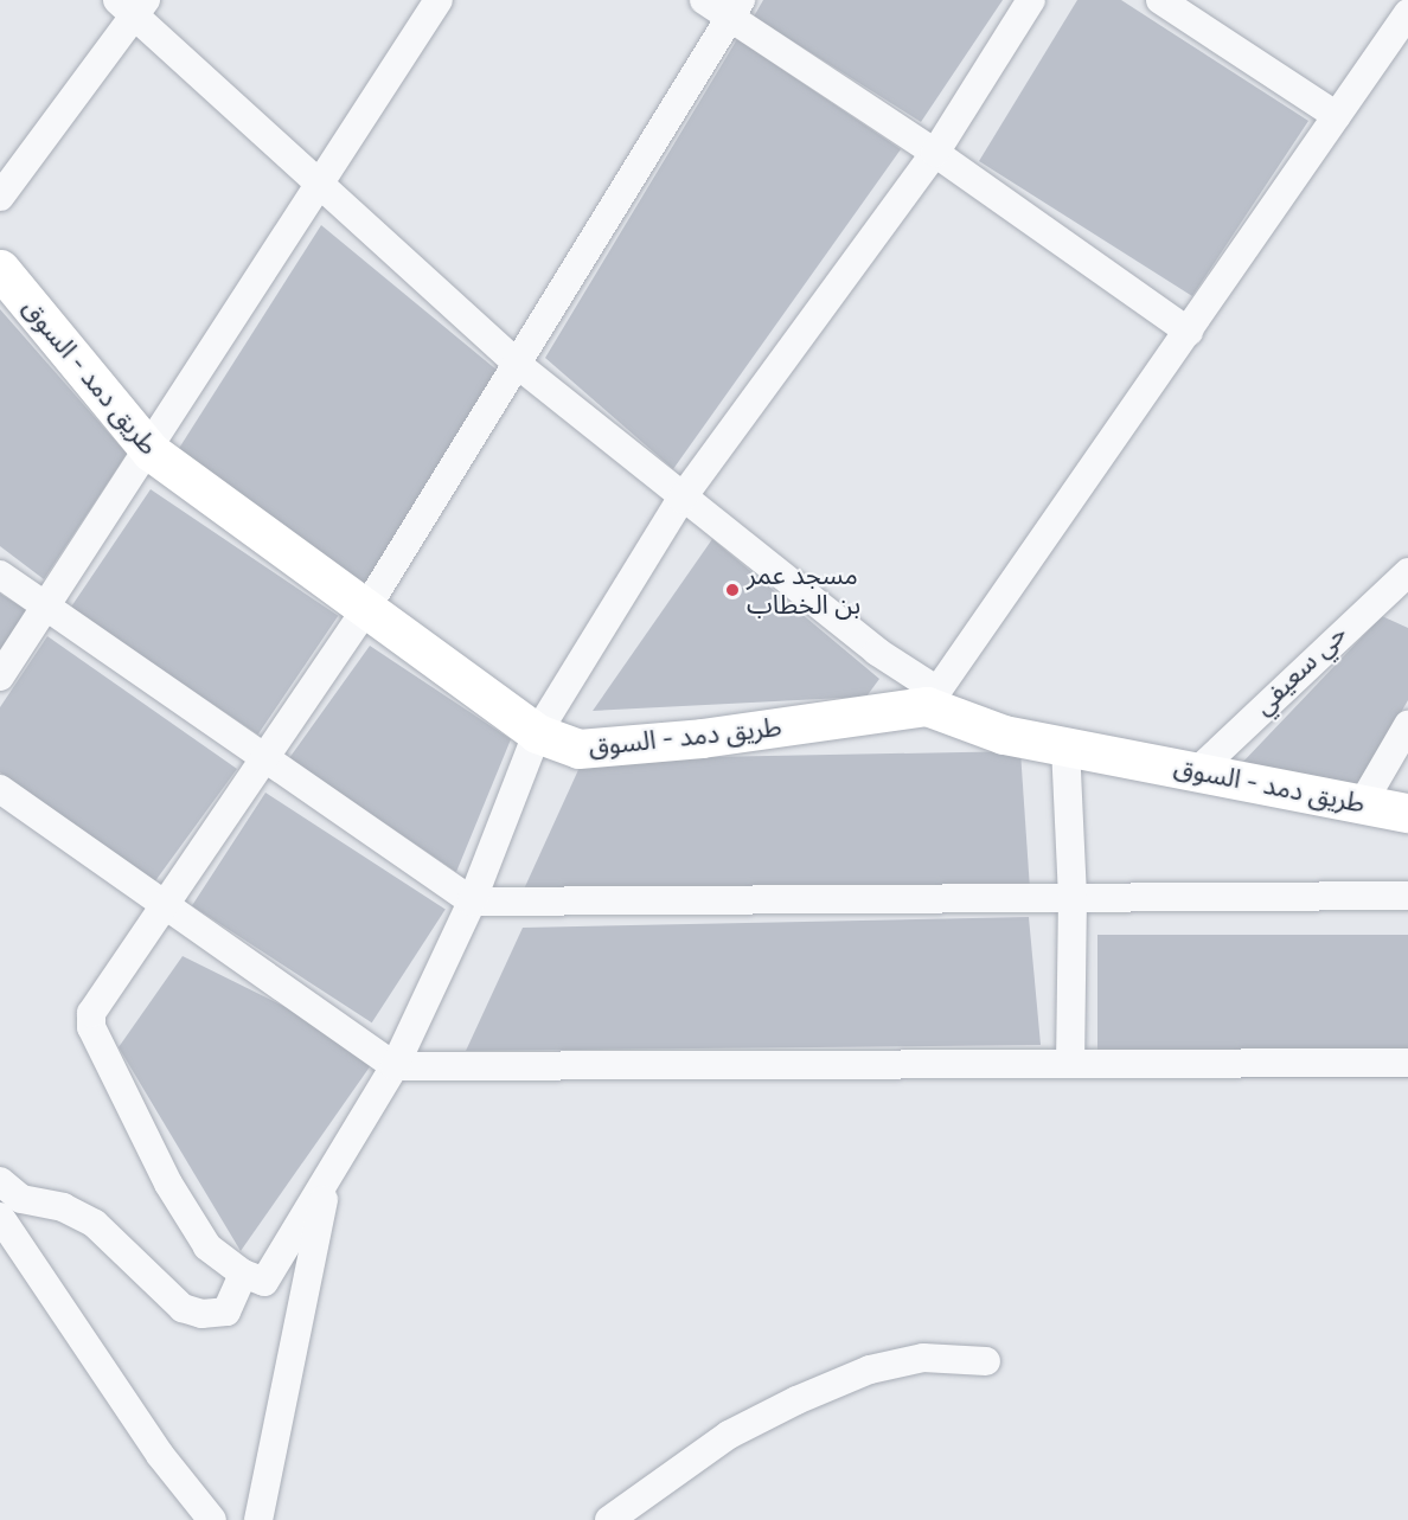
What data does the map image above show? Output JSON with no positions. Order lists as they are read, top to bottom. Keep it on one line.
{"streets":{"main road":["طريق دمد - السوق"],"street":["حي سعيفي"]},"crossings":[["طريق دمد - السوق","حي سعيفي"]],"places":["مسجد عمر بن الخطاب"]}
